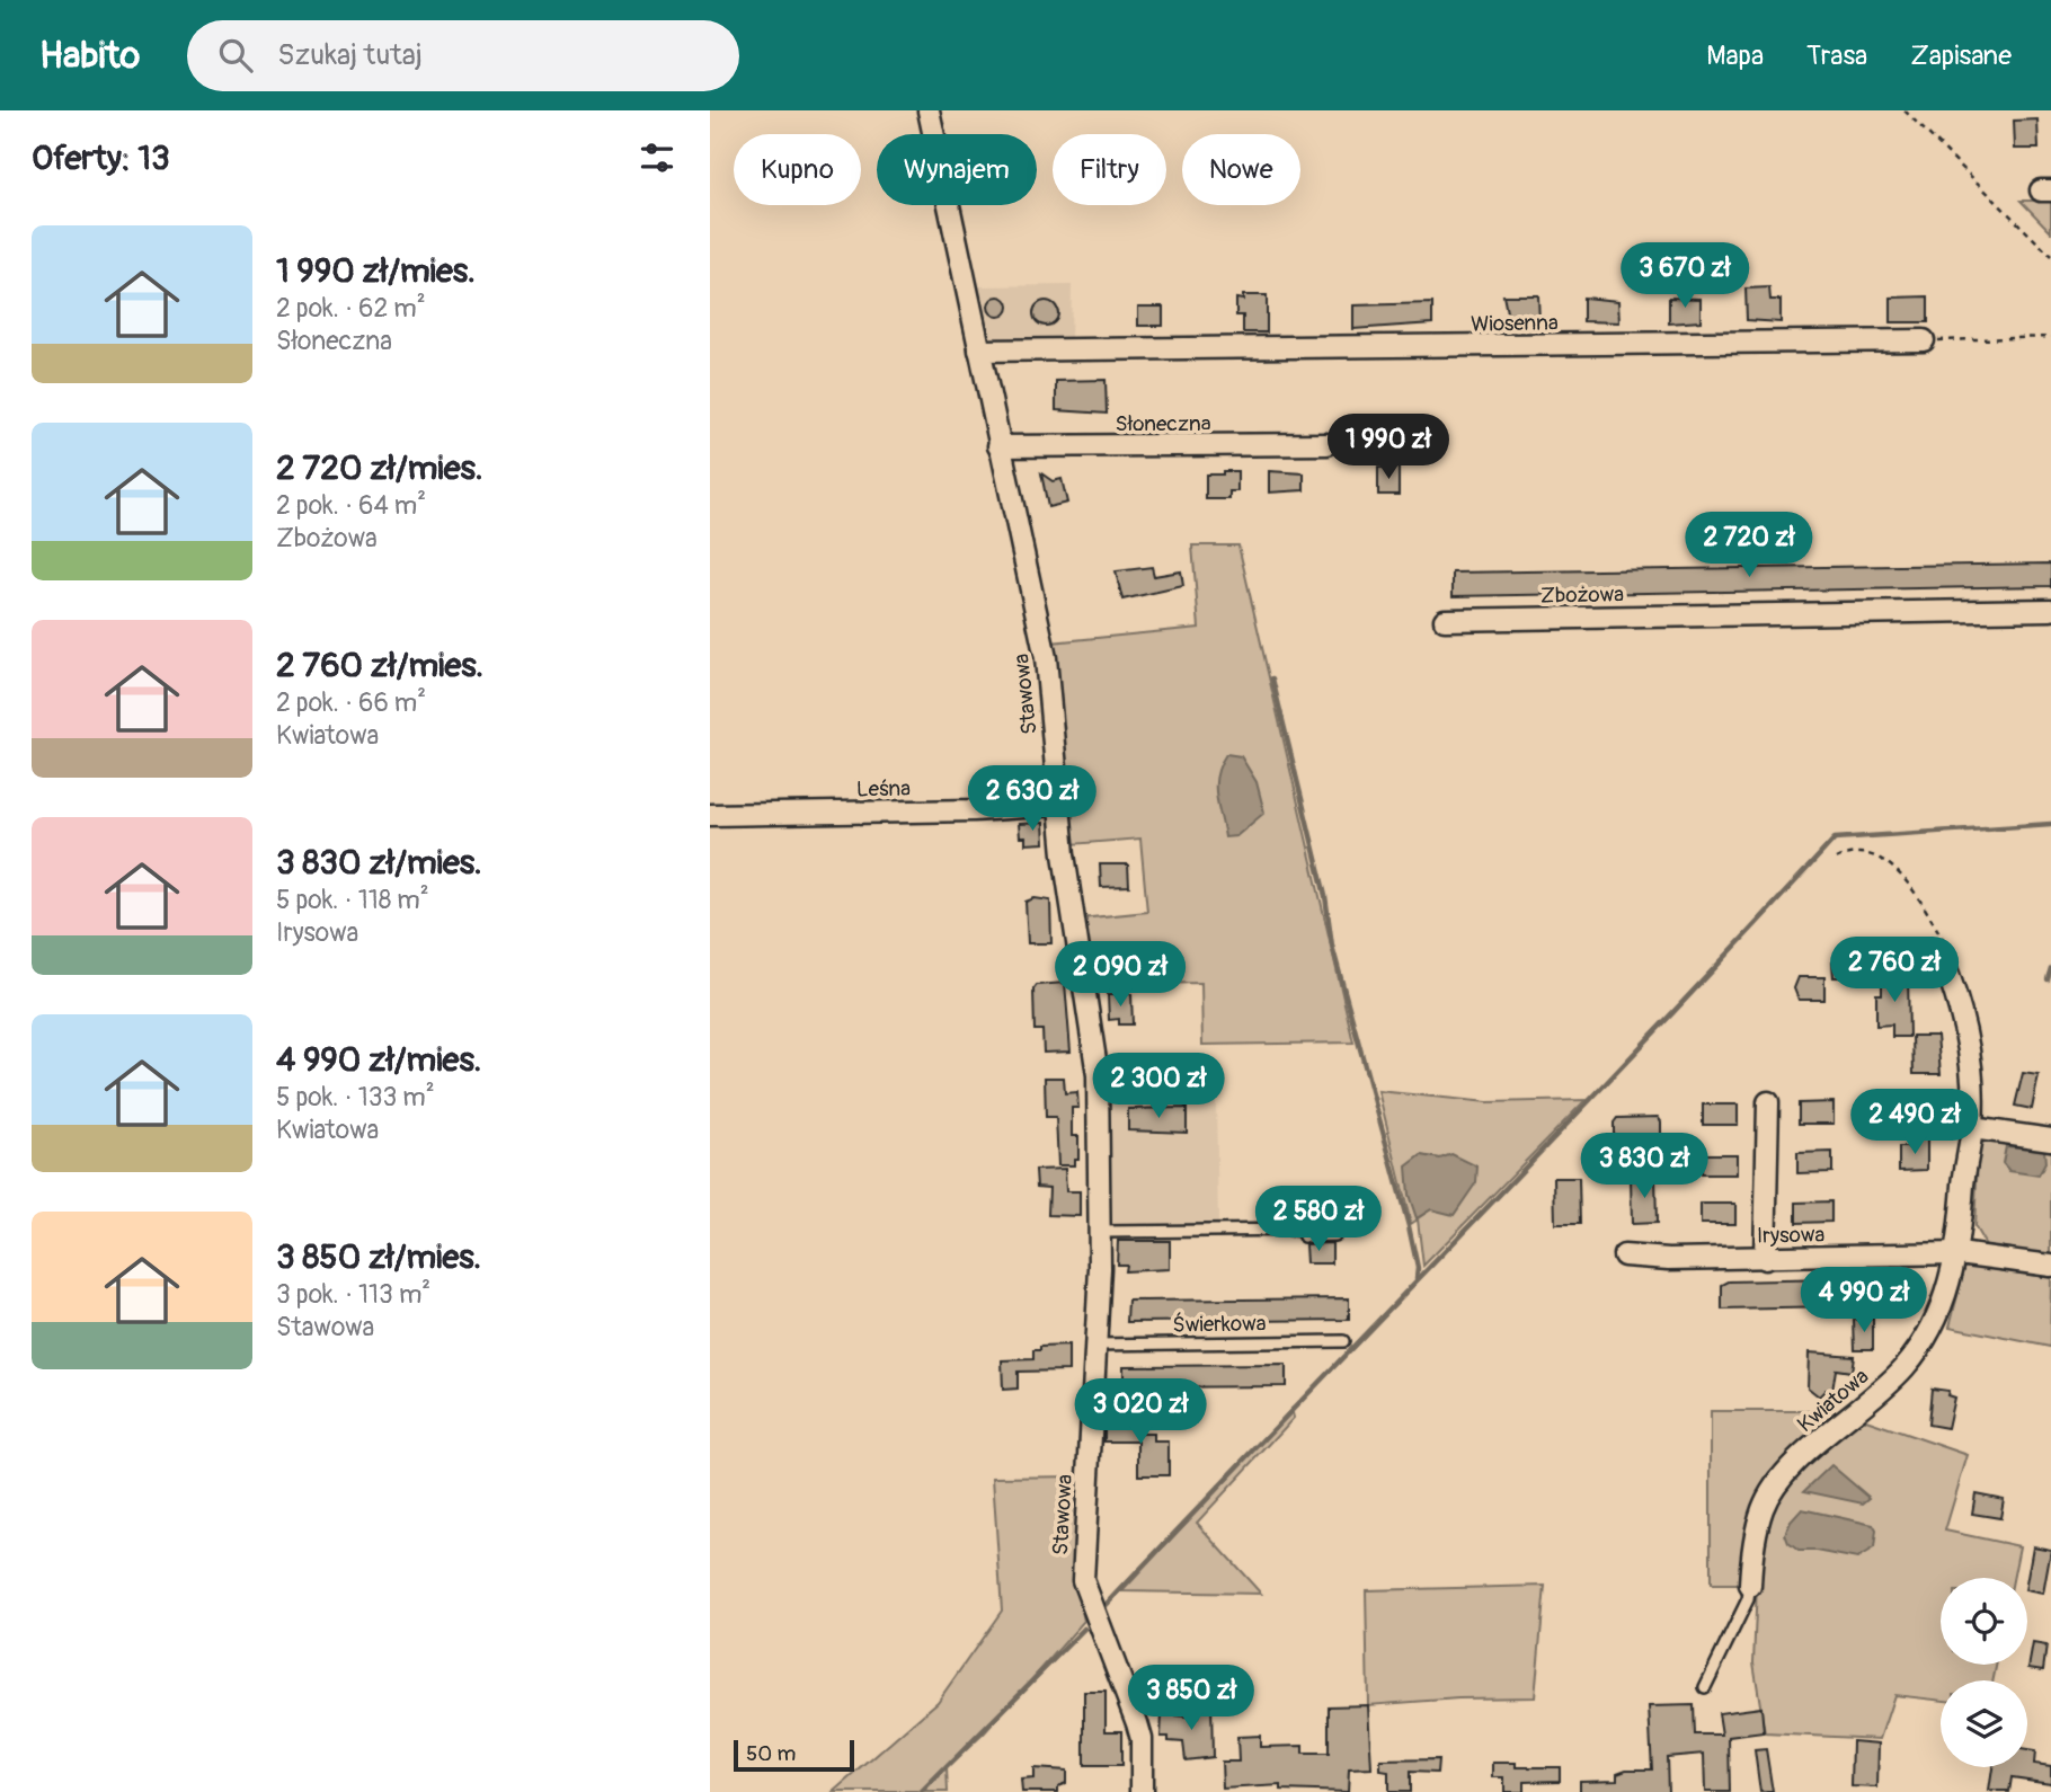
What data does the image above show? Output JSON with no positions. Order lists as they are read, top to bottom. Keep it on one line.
{"streets":{"street":["Wiosenna","Słoneczna","Zbożowa","Stawowa","Leśna","Irysowa","Kwiatowa"],"lane":["Świerkowa"]},"crossings":[["Wiosenna","Stawowa"],["Słoneczna","Stawowa"],["Stawowa","Leśna"],["Stawowa","Świerkowa"],["Irysowa","Kwiatowa"]],"scale_bar":"50 m","page":{"header":"Habito","search":"Szukaj tutaj","nav":["Mapa","Trasa","Zapisane"],"heading":"Oferty: 13","chip":["Kupno","Wynajem","Filtry","Nowe"],"list":[{"name":"1 990 zł/mies.","note":"2 pok. · 62 m² · Słoneczna"},{"name":"2 720 zł/mies.","note":"2 pok. · 64 m² · Zbożowa"},{"name":"2 760 zł/mies.","note":"2 pok. · 66 m² · Kwiatowa"},{"name":"3 830 zł/mies.","note":"5 pok. · 118 m² · Irysowa"},{"name":"4 990 zł/mies.","note":"5 pok. · 133 m² · Kwiatowa"},{"name":"3 850 zł/mies.","note":"3 pok. · 113 m² · Stawowa"}],"price":["3 670 zł","1 990 zł","2 720 zł","2 630 zł","2 760 zł","2 090 zł","2 300 zł","2 490 zł","3 830 zł","2 580 zł","4 990 zł","3 020 zł","3 850 zł"],"scale":"50 m"}}
